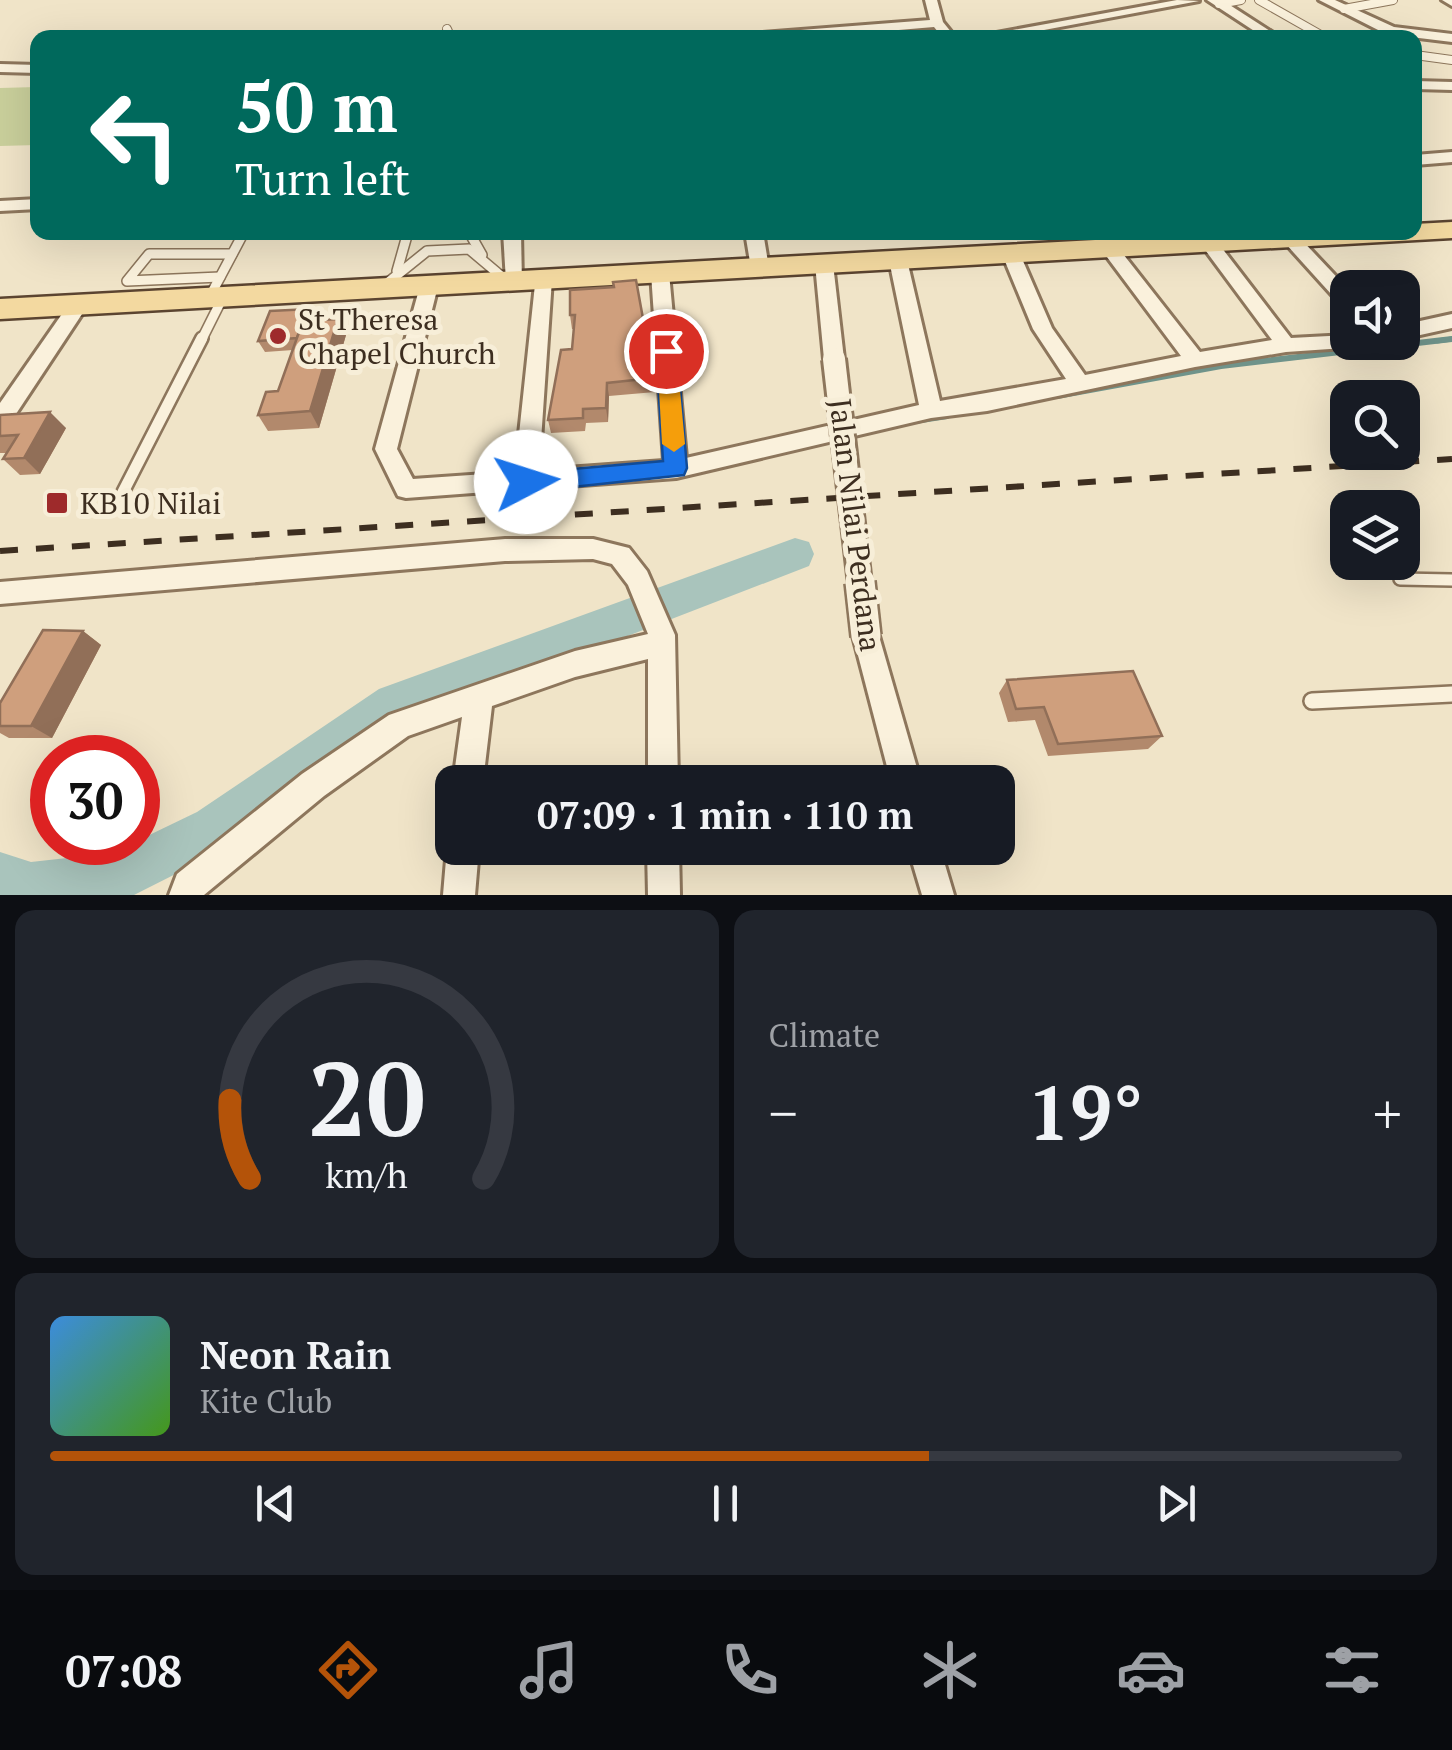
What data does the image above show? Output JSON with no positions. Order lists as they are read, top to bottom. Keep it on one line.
{"streets":{"street":["Jalan Nilai Perdana"]},"places":{"other":["St Theresa Chapel Church"],"transit":["KB10 Nilai"]},"page":{"turn":["50 m","Turn left"],"limit":"30","trip":"07:09 · 1 min · 110 m","tile":"Climate","heat":["−","19°","+"],"song":["Neon Rain","Kite Club"],"tabs":"07:08","gauge":["20","km/h"]}}
